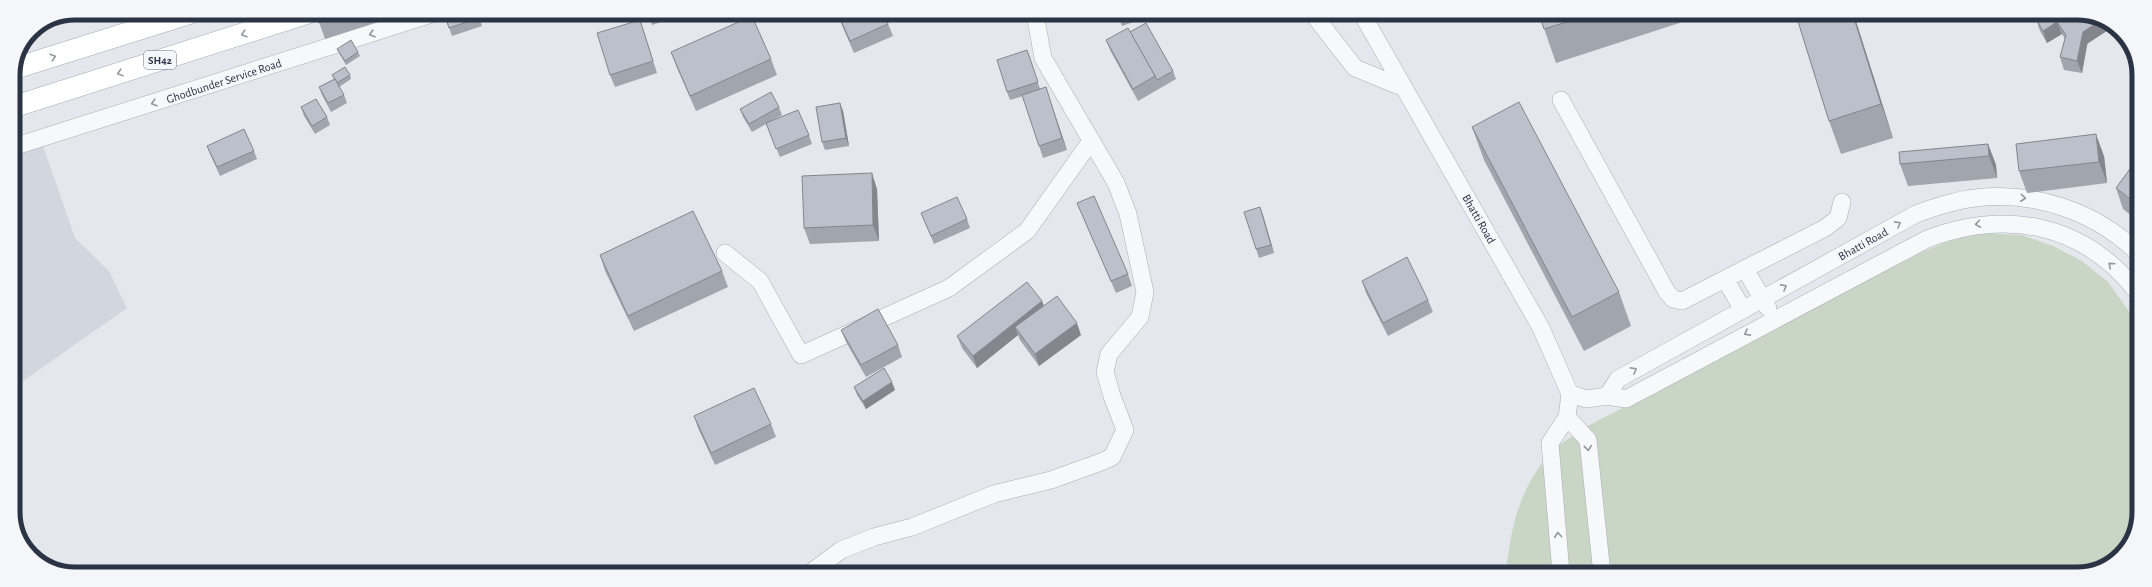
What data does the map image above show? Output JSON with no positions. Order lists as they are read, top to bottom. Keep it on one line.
{"streets":{"main road":["SH42"],"street":["Ghodbunder Service Road","Bhatti Road"]},"one_way":["Ghodbunder Service Road"]}
